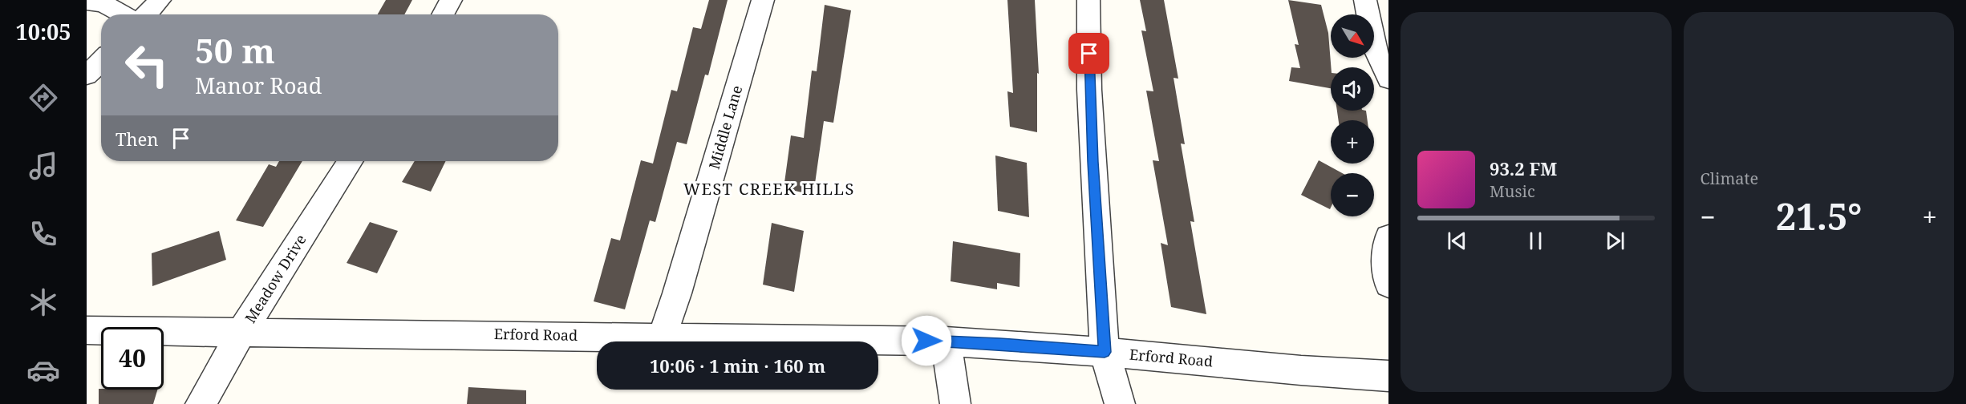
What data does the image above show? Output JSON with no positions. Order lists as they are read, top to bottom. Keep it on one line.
{"streets":{"street":["Middle Lane","Meadow Drive","Erford Road"]},"crossings":[["Middle Lane","Erford Road"],["Meadow Drive","Erford Road"]],"districts":["WEST CREEK HILLS"],"north":"bottom right","page":{"tabs":"10:05","tile":"Climate","map_buttons":["+","−"],"turn":["50 m","Manor Road"],"then":"Then","song":["93.2 FM","Music"],"heat":["−","21.5°","+"],"limit":"40","trip":"10:06 · 1 min · 160 m"}}
